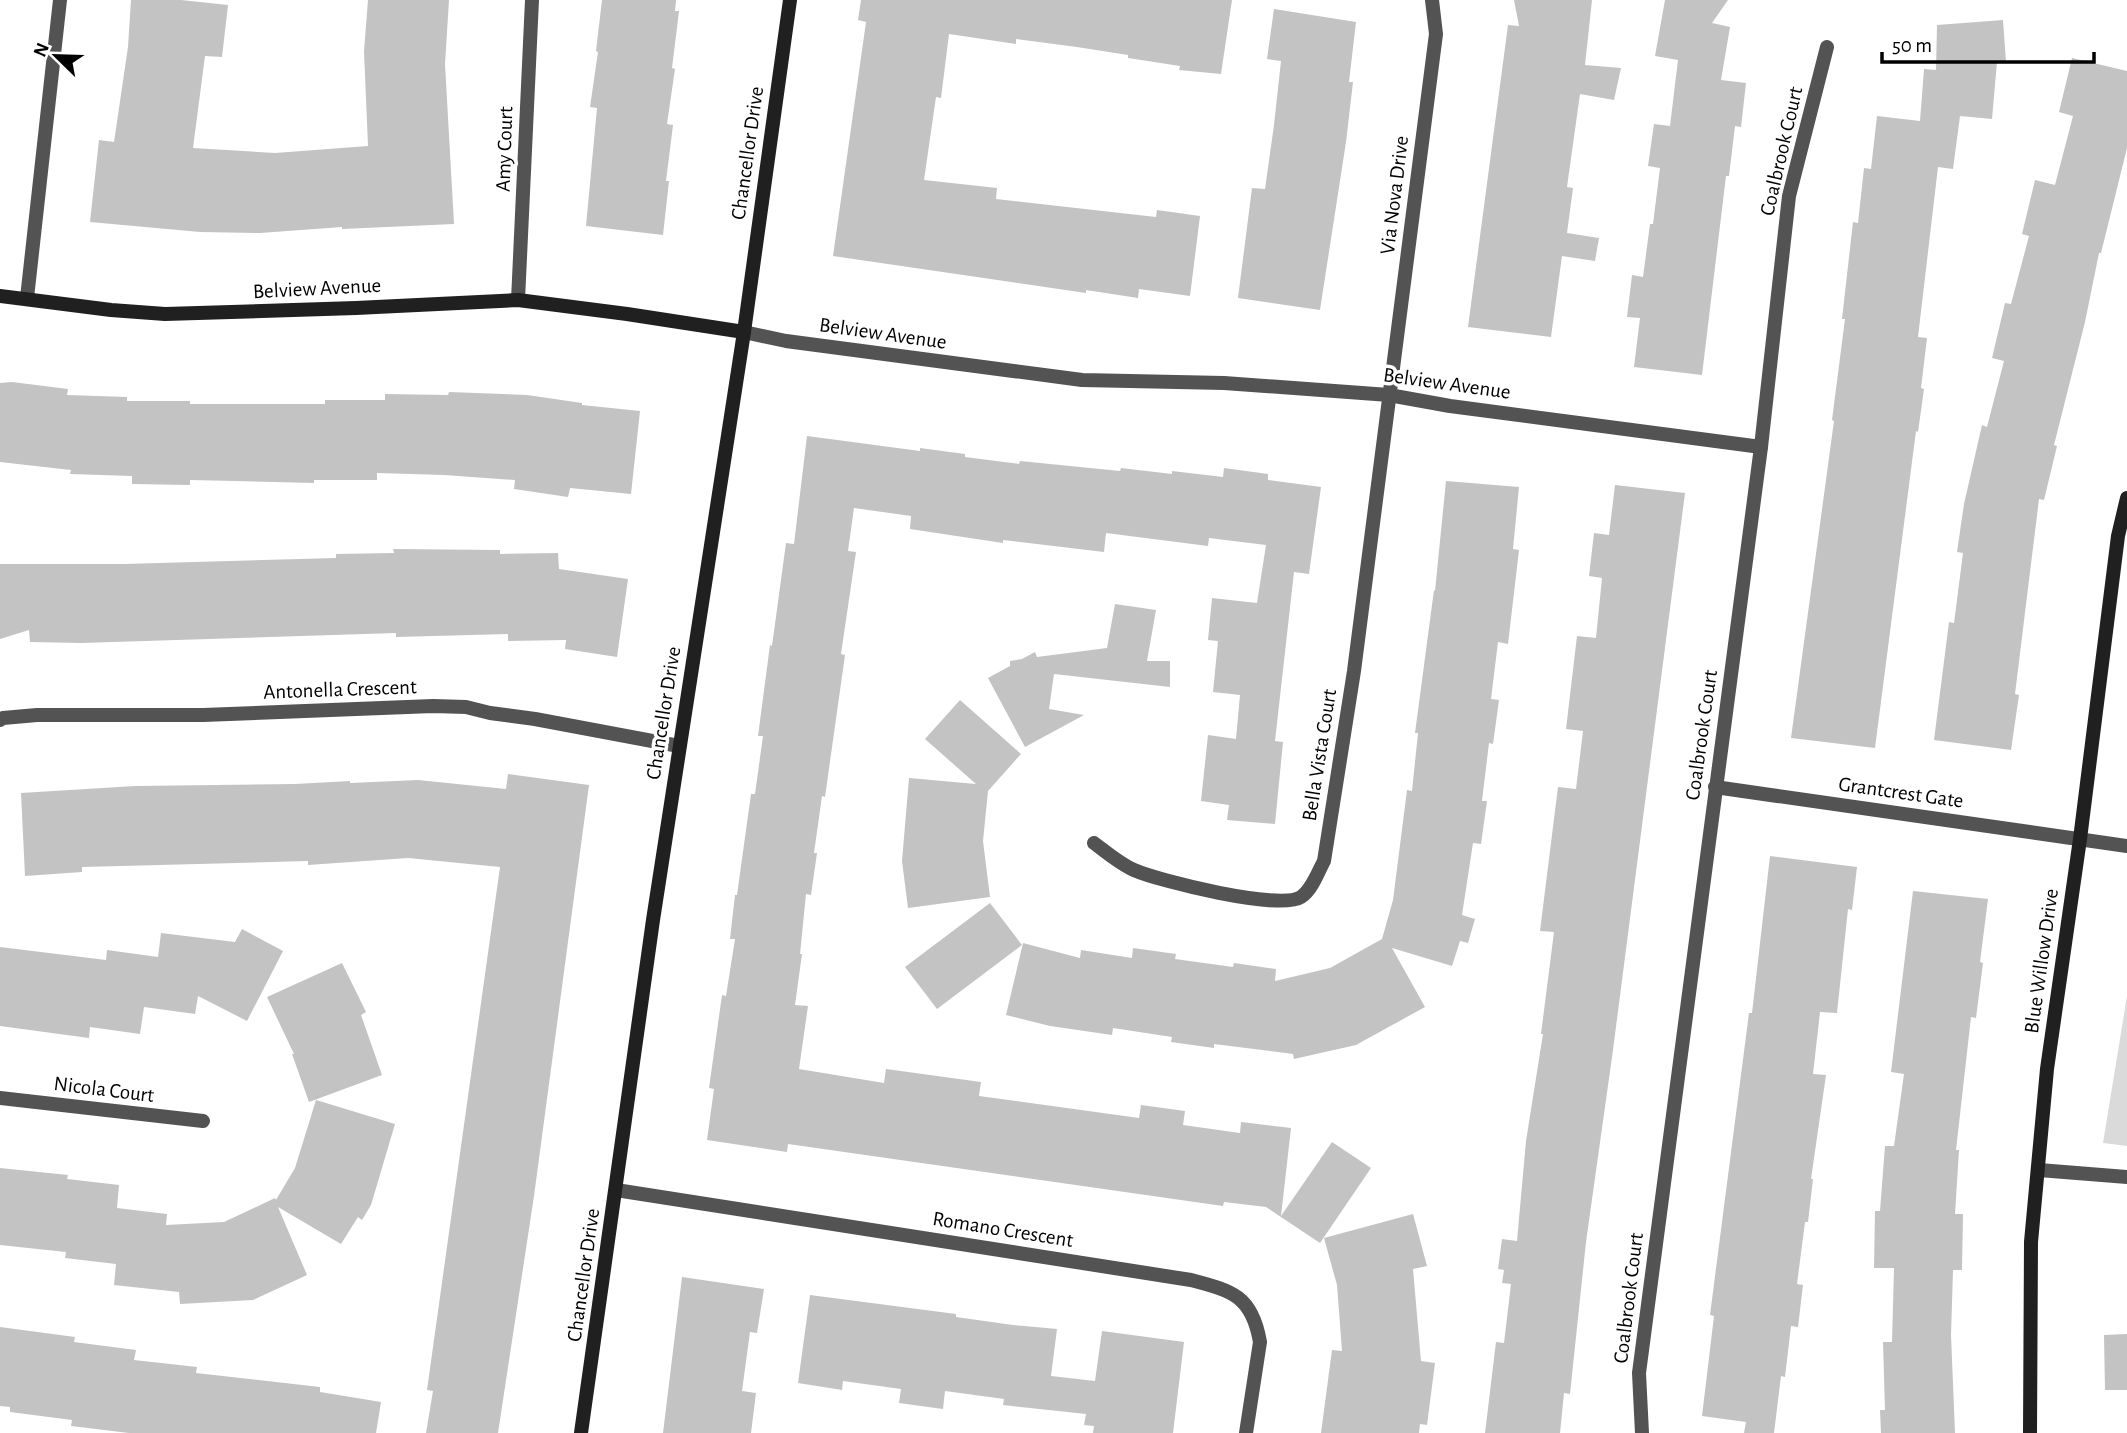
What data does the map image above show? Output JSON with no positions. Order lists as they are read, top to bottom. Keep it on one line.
{"streets":{"street":["Amy Court","Coalbrook Court","Chancellor Drive","Via Nova Drive","Belview Avenue","Antonella Crescent","Bella Vista Court","Grantcrest Gate","Blue Willow Drive","Nicola Court","Romano Crescent"]},"crossings":[["Amy Court","Belview Avenue"],["Coalbrook Court","Belview Avenue"],["Coalbrook Court","Grantcrest Gate"],["Chancellor Drive","Belview Avenue"],["Chancellor Drive","Antonella Crescent"],["Chancellor Drive","Romano Crescent"],["Via Nova Drive","Belview Avenue"],["Via Nova Drive","Bella Vista Court"],["Belview Avenue","Bella Vista Court"],["Grantcrest Gate","Blue Willow Drive"]],"scale_bar":"50 m","north":"top left"}
